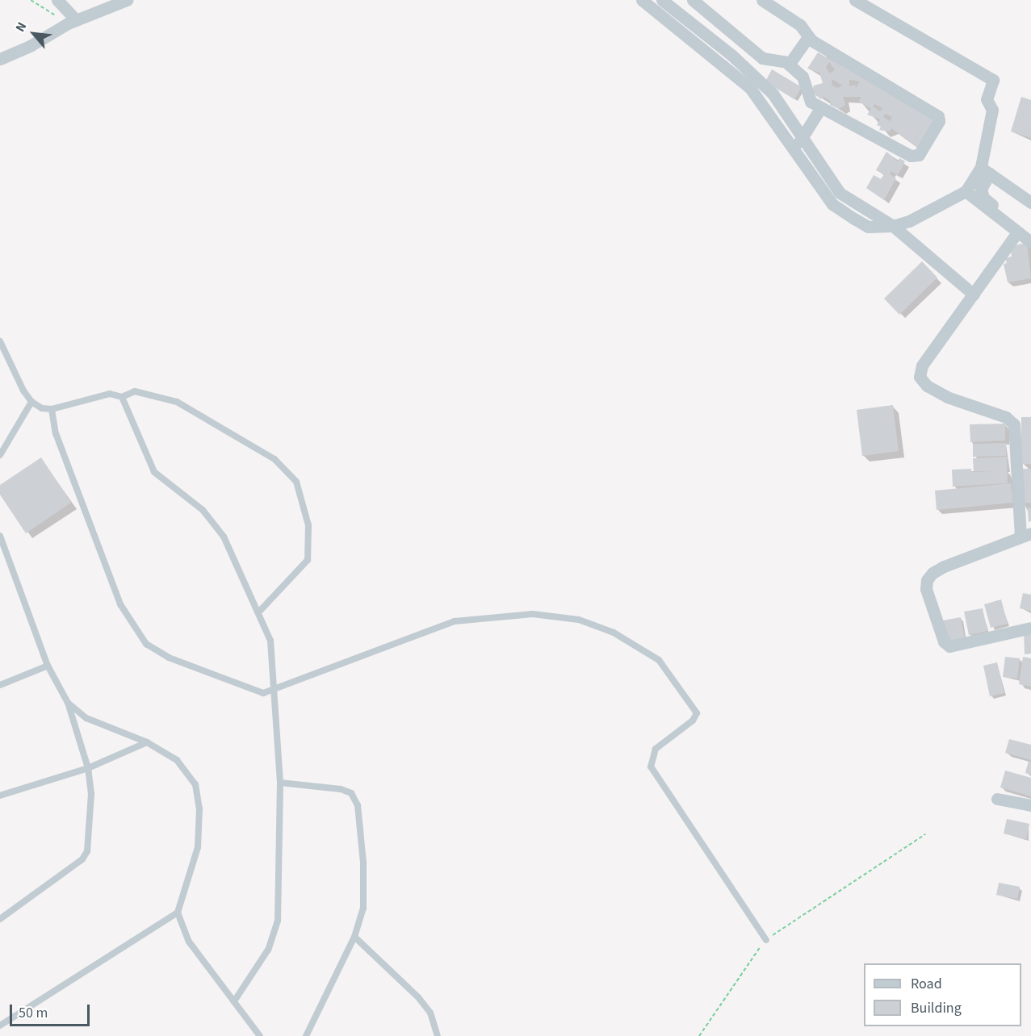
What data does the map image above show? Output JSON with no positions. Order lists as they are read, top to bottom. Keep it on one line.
{"legend":["Road","Building"],"scale_bar":"50 m","north":"top left"}
